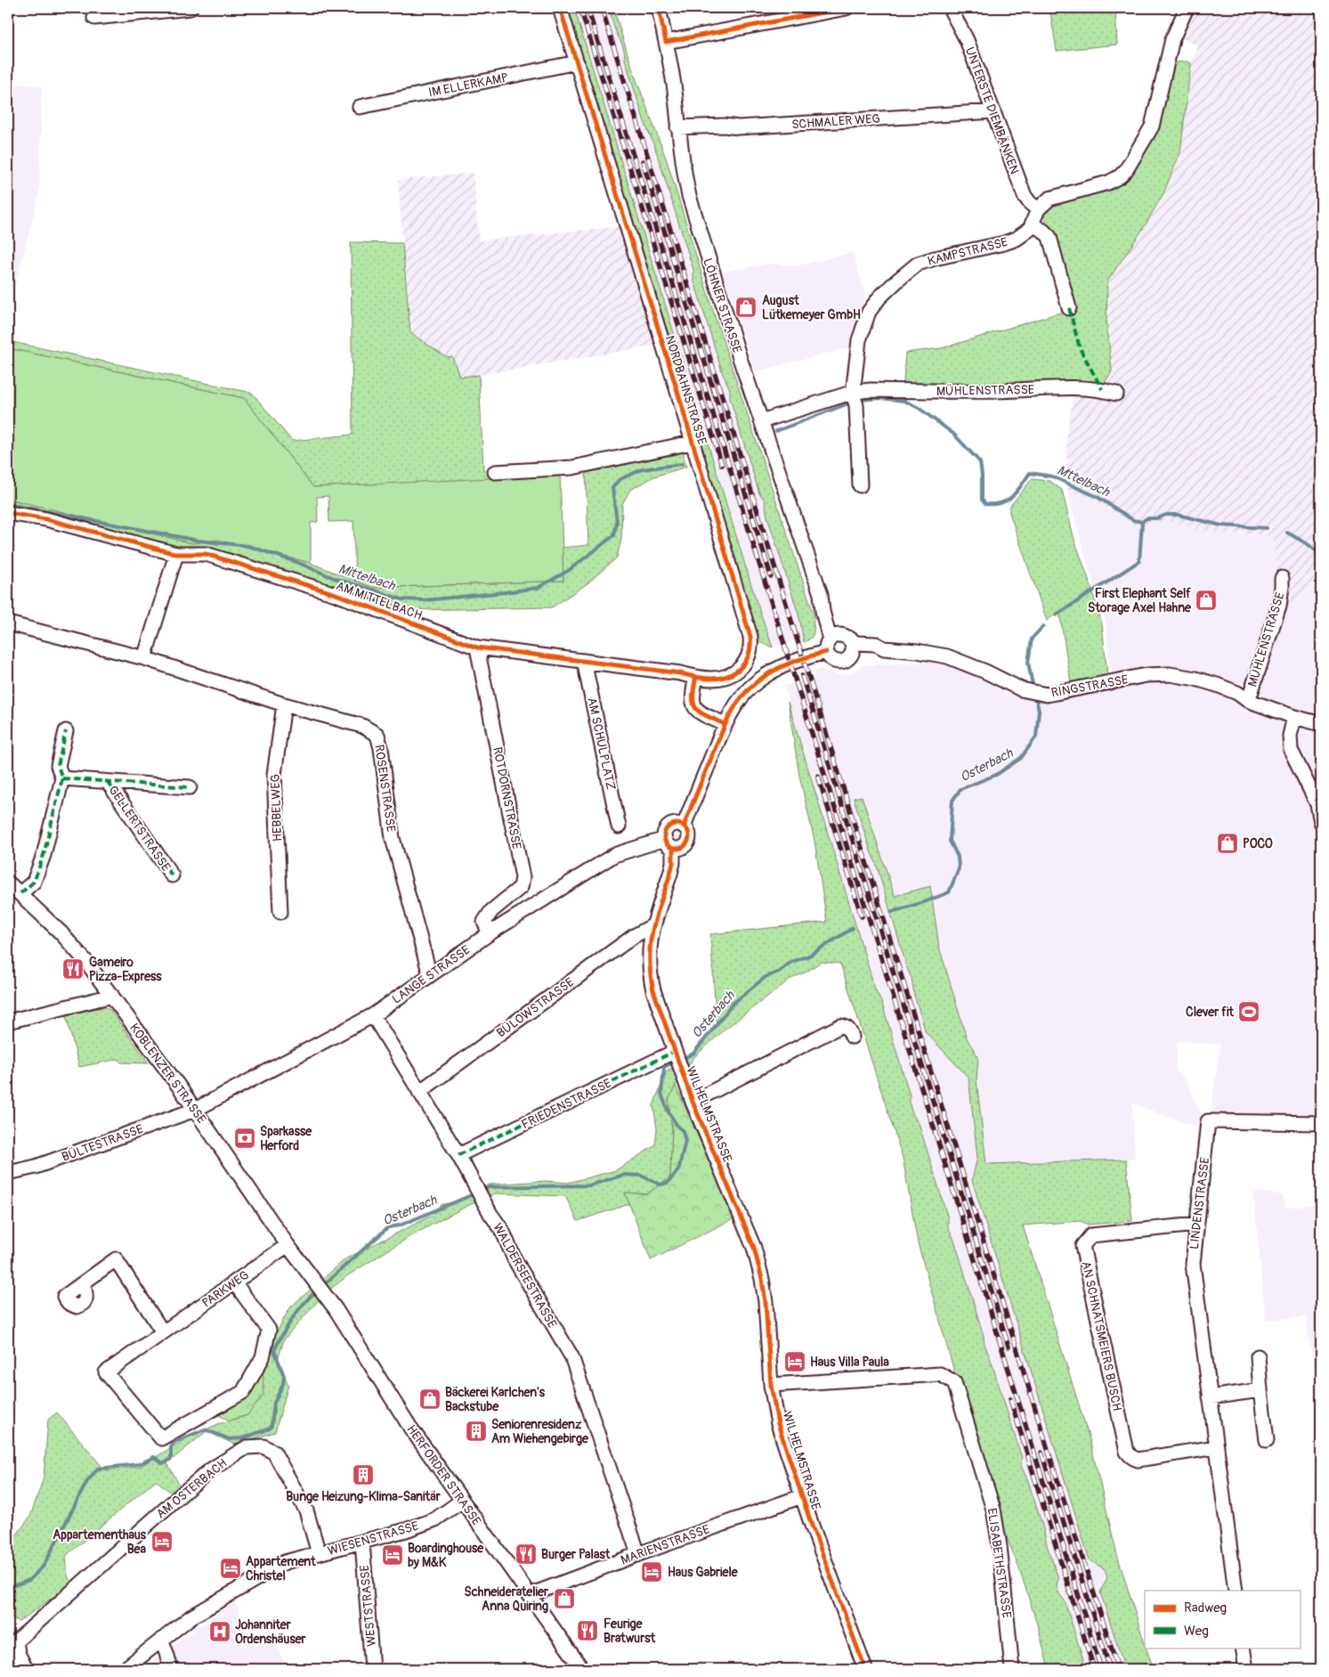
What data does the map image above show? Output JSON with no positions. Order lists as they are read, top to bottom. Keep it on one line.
{"streets":{"street":["IM ELLERKAMP","UNTERSTE DIEMBÄNKEN","SCHMALER WEG","KAMPSTRASSE","LÖHNER STRASSE","NORDBAHNSTRASSE","MÜHLENSTRASSE","AM MITTELBACH","RINGSTRASSE","AM SCHULPLATZ","ROSENSTRASSE","ROTDORNSTRASSE","HEBBELWEG","GELLERTSTRASSE","LANGE STRASSE","BÜLOWSTRASSE","KOBLENZER STRASSE","FRIEDENSTRASSE","WILHELMSTRASSE","BÜLTESTRASSE","LINDENSTRASSE","WALDERSEESTRASSE","PARKWEG","AN SCHNATSMEIERS BUSCH","HERFORDER STRASSE","AM OSTERBACH","WIESENSTRASSE","MARIENSTRASSE","ELISABETHSTRASSE","WESTSTRASSE"]},"crossings":[["IM ELLERKAMP","NORDBAHNSTRASSE"],["UNTERSTE DIEMBÄNKEN","SCHMALER WEG"],["UNTERSTE DIEMBÄNKEN","KAMPSTRASSE"],["SCHMALER WEG","LÖHNER STRASSE"],["KAMPSTRASSE","MÜHLENSTRASSE"],["LÖHNER STRASSE","MÜHLENSTRASSE"],["LÖHNER STRASSE","RINGSTRASSE"],["NORDBAHNSTRASSE","AM MITTELBACH"],["MÜHLENSTRASSE","RINGSTRASSE"],["AM MITTELBACH","AM SCHULPLATZ"],["AM MITTELBACH","ROTDORNSTRASSE"],["ROSENSTRASSE","HEBBELWEG"],["ROSENSTRASSE","LANGE STRASSE"],["ROTDORNSTRASSE","LANGE STRASSE"],["LANGE STRASSE","KOBLENZER STRASSE"],["LANGE STRASSE","BÜLTESTRASSE"],["LANGE STRASSE","WALDERSEESTRASSE"],["BÜLOWSTRASSE","WALDERSEESTRASSE"],["KOBLENZER STRASSE","BÜLTESTRASSE"],["KOBLENZER STRASSE","PARKWEG"],["KOBLENZER STRASSE","HERFORDER STRASSE"],["FRIEDENSTRASSE","WILHELMSTRASSE"],["FRIEDENSTRASSE","WALDERSEESTRASSE"],["WILHELMSTRASSE","MARIENSTRASSE"],["WILHELMSTRASSE","ELISABETHSTRASSE"],["LINDENSTRASSE","AN SCHNATSMEIERS BUSCH"],["WALDERSEESTRASSE","MARIENSTRASSE"],["HERFORDER STRASSE","WIESENSTRASSE"],["HERFORDER STRASSE","MARIENSTRASSE"],["AM OSTERBACH","WIESENSTRASSE"],["WIESENSTRASSE","WESTSTRASSE"]],"water":["Mttelbach","Mittelbach","Osterbach"],"places":{"shop":["August Lütkemeyer GmbH","First Elephant Self Storage Axel Hahne","POCO","Bäckerei Karlchen's Backstube","Schneideratelier Anna Quiring"],"restaurant":["Gameiro Pizza-Express","Burger Palast","Feurige Bratwurst"],"sports":["Clever fit"],"bank":["Sparkasse Herford"],"hotel":["Haus Villa Paula","Appartementhaus Bea","Boardinghouse by M&K","Appartement Christel","Haus Gabriele"],"building":["Seniorenresidenz Am Wiehengebirge","Bunge Heizung-Klima-Sanitär"],"hospital":["Johanniter Ordenshäuser"]},"legend":["Radweg","Weg"]}
